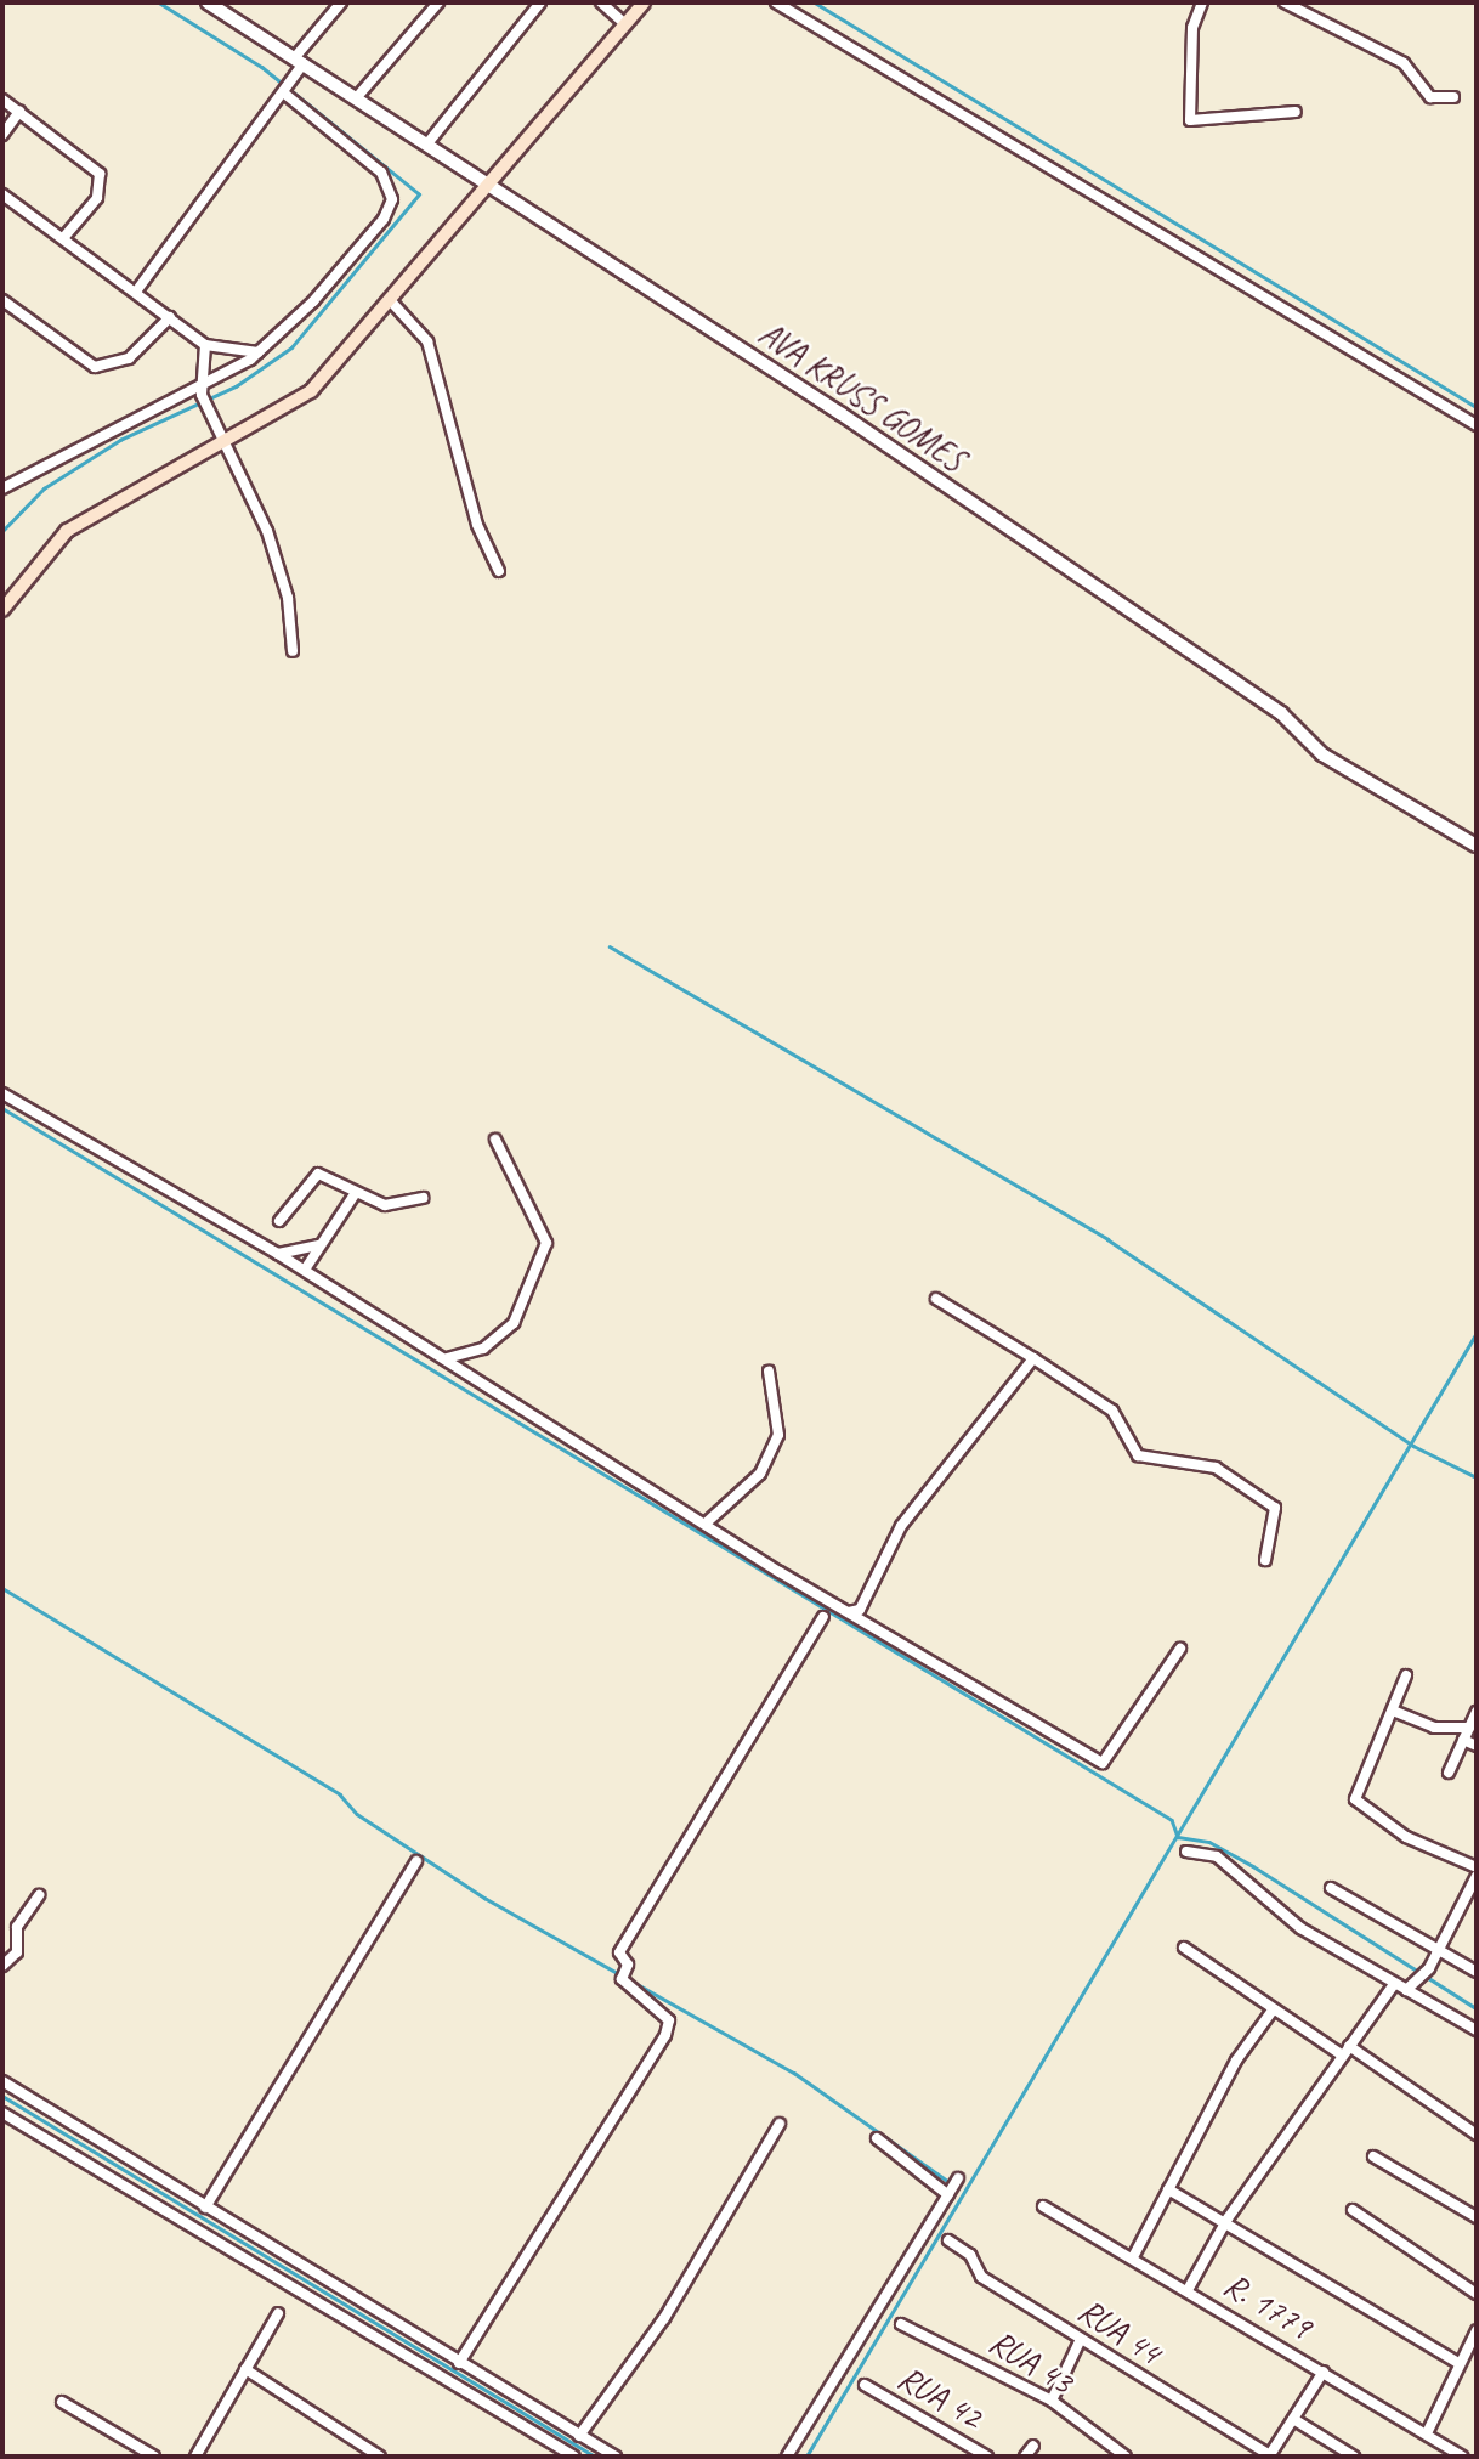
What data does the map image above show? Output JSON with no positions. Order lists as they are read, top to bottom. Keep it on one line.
{"streets":{"street":["AVA KRUSS GOMES","R. 1779","RUA 44","RUA 43","RUA 42"]}}
